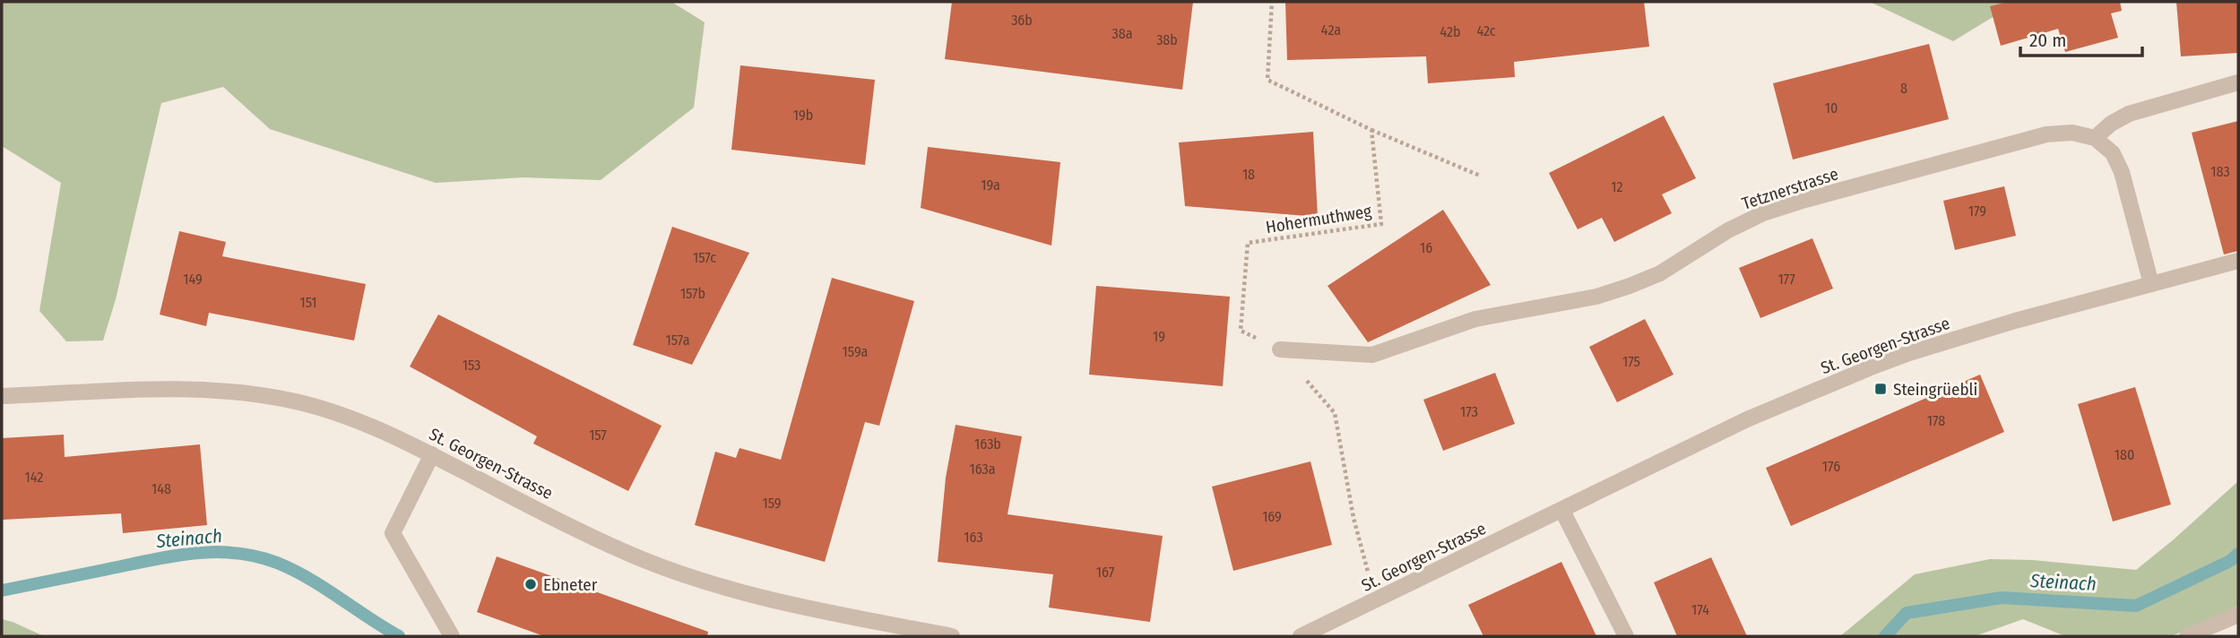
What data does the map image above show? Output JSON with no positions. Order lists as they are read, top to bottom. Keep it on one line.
{"streets":{"street":["Tetznerstrasse","St. Georgen-Strasse"],"path":["Hohermuthweg"]},"water":["Steinach"],"places":{"transit":["Steingrüebli"],"other":["Ebneter"]},"house_numbers":["36b","42a","42c","42b","38a","38b","8","10","19b","183","18","19a","12","179","16","157c","149","177","157b","151","19","157a","159a","175","153","173","178","157","163b","180","176","163a","142","148","159","169","163","167","174"],"scale_bar":"20 m"}
